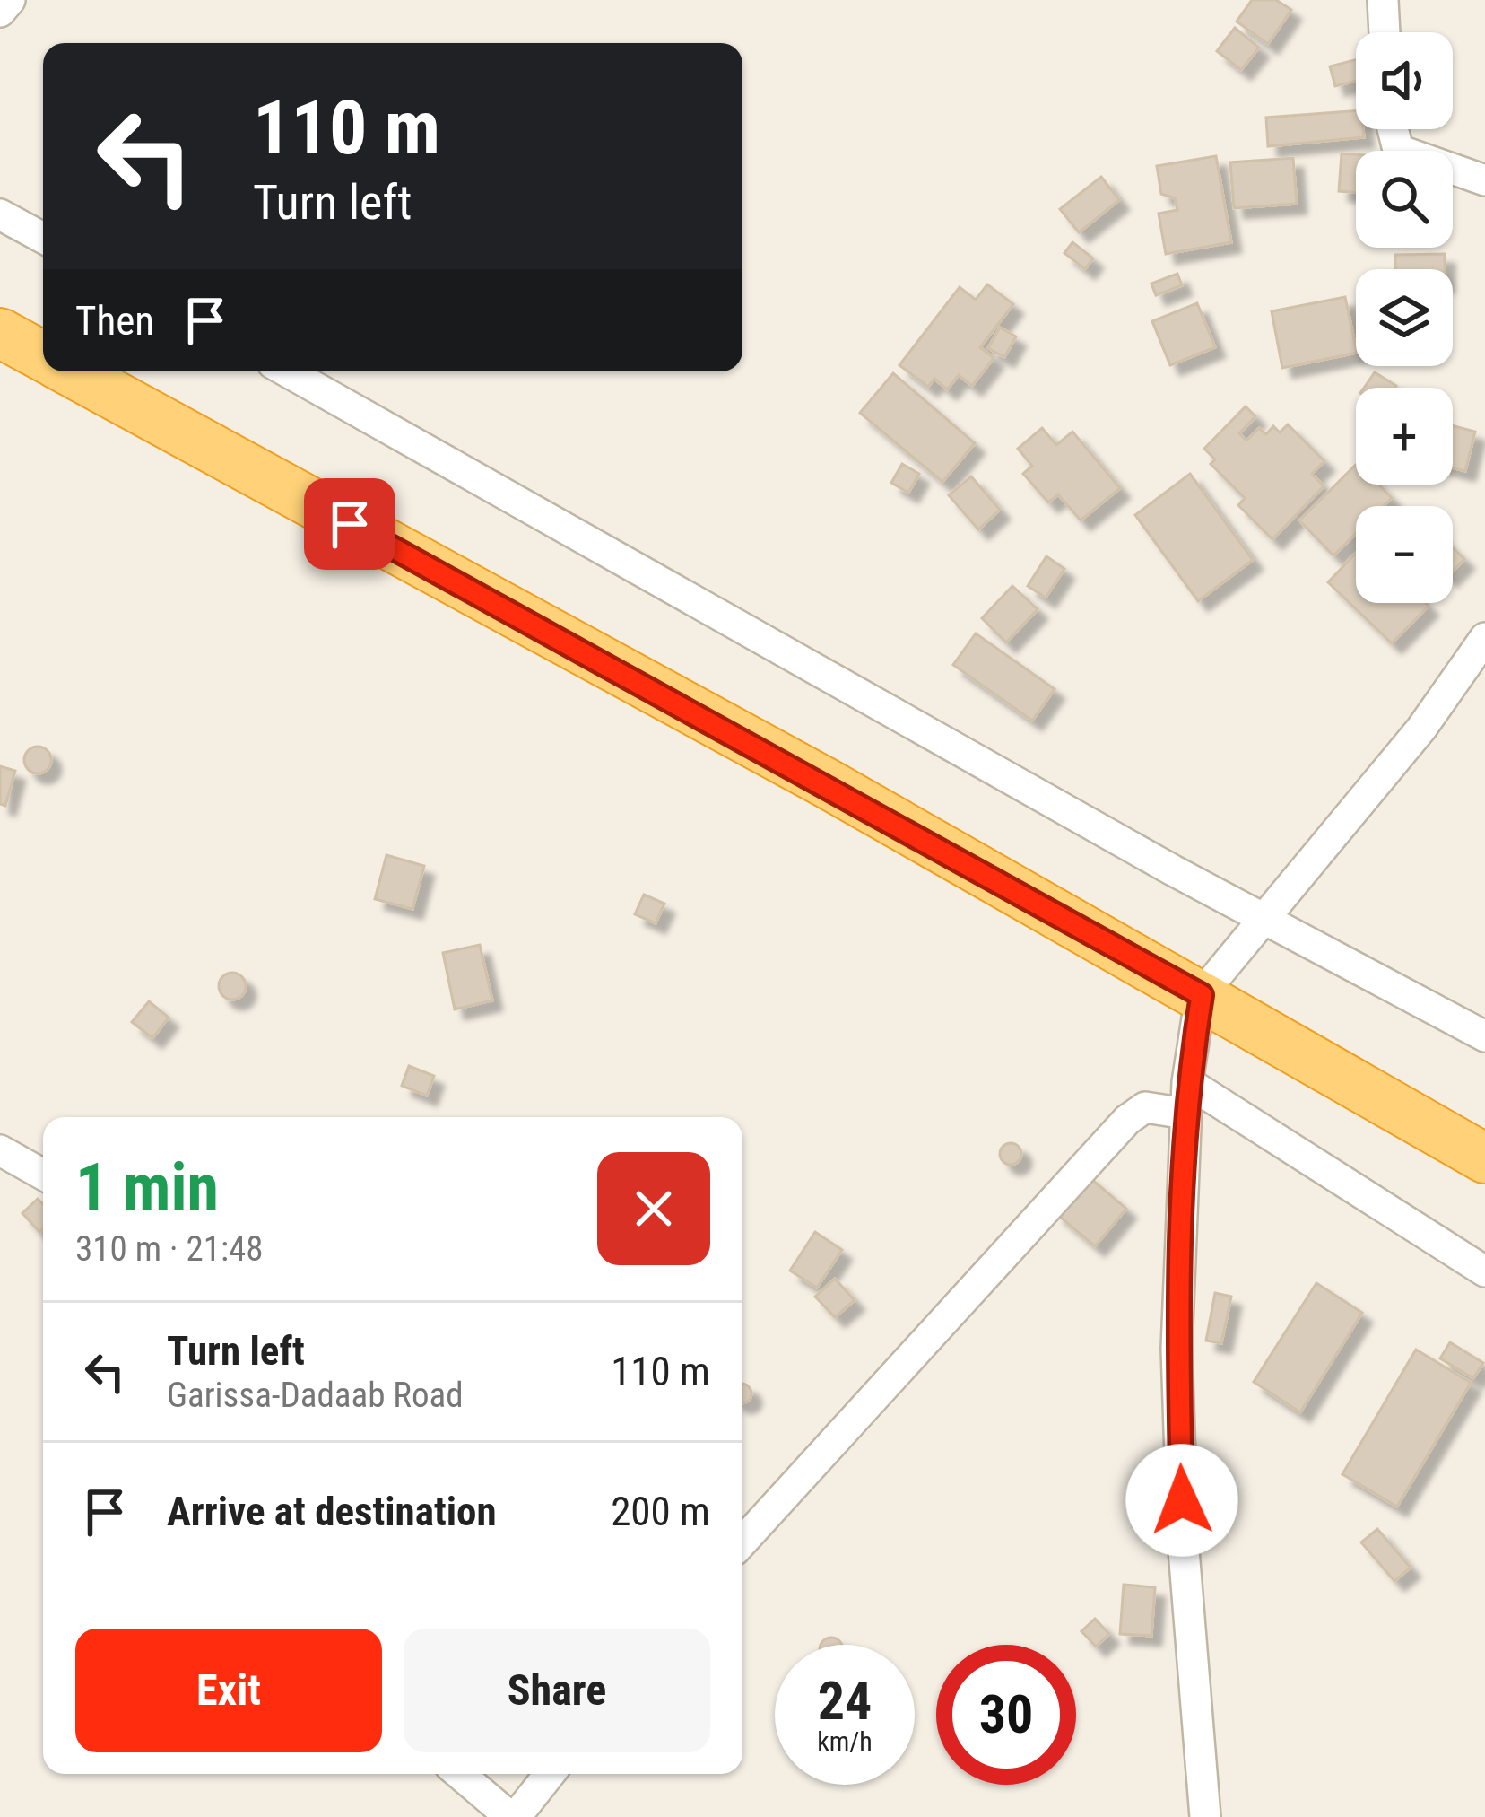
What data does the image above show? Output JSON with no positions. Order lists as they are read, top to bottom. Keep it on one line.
{"page":{"map_buttons":["+","−"],"turn":["110 m","Turn left"],"then":"Then","heading":["1 min","310 m · 21:48"],"list":[{"name":"Turn left","note":"Garissa-Dadaab Road","value":"110 m"},{"name":"Arrive at destination","value":"200 m"}],"buttons":["Exit","Share"],"speed":"24 km/h","limit":"30"}}
